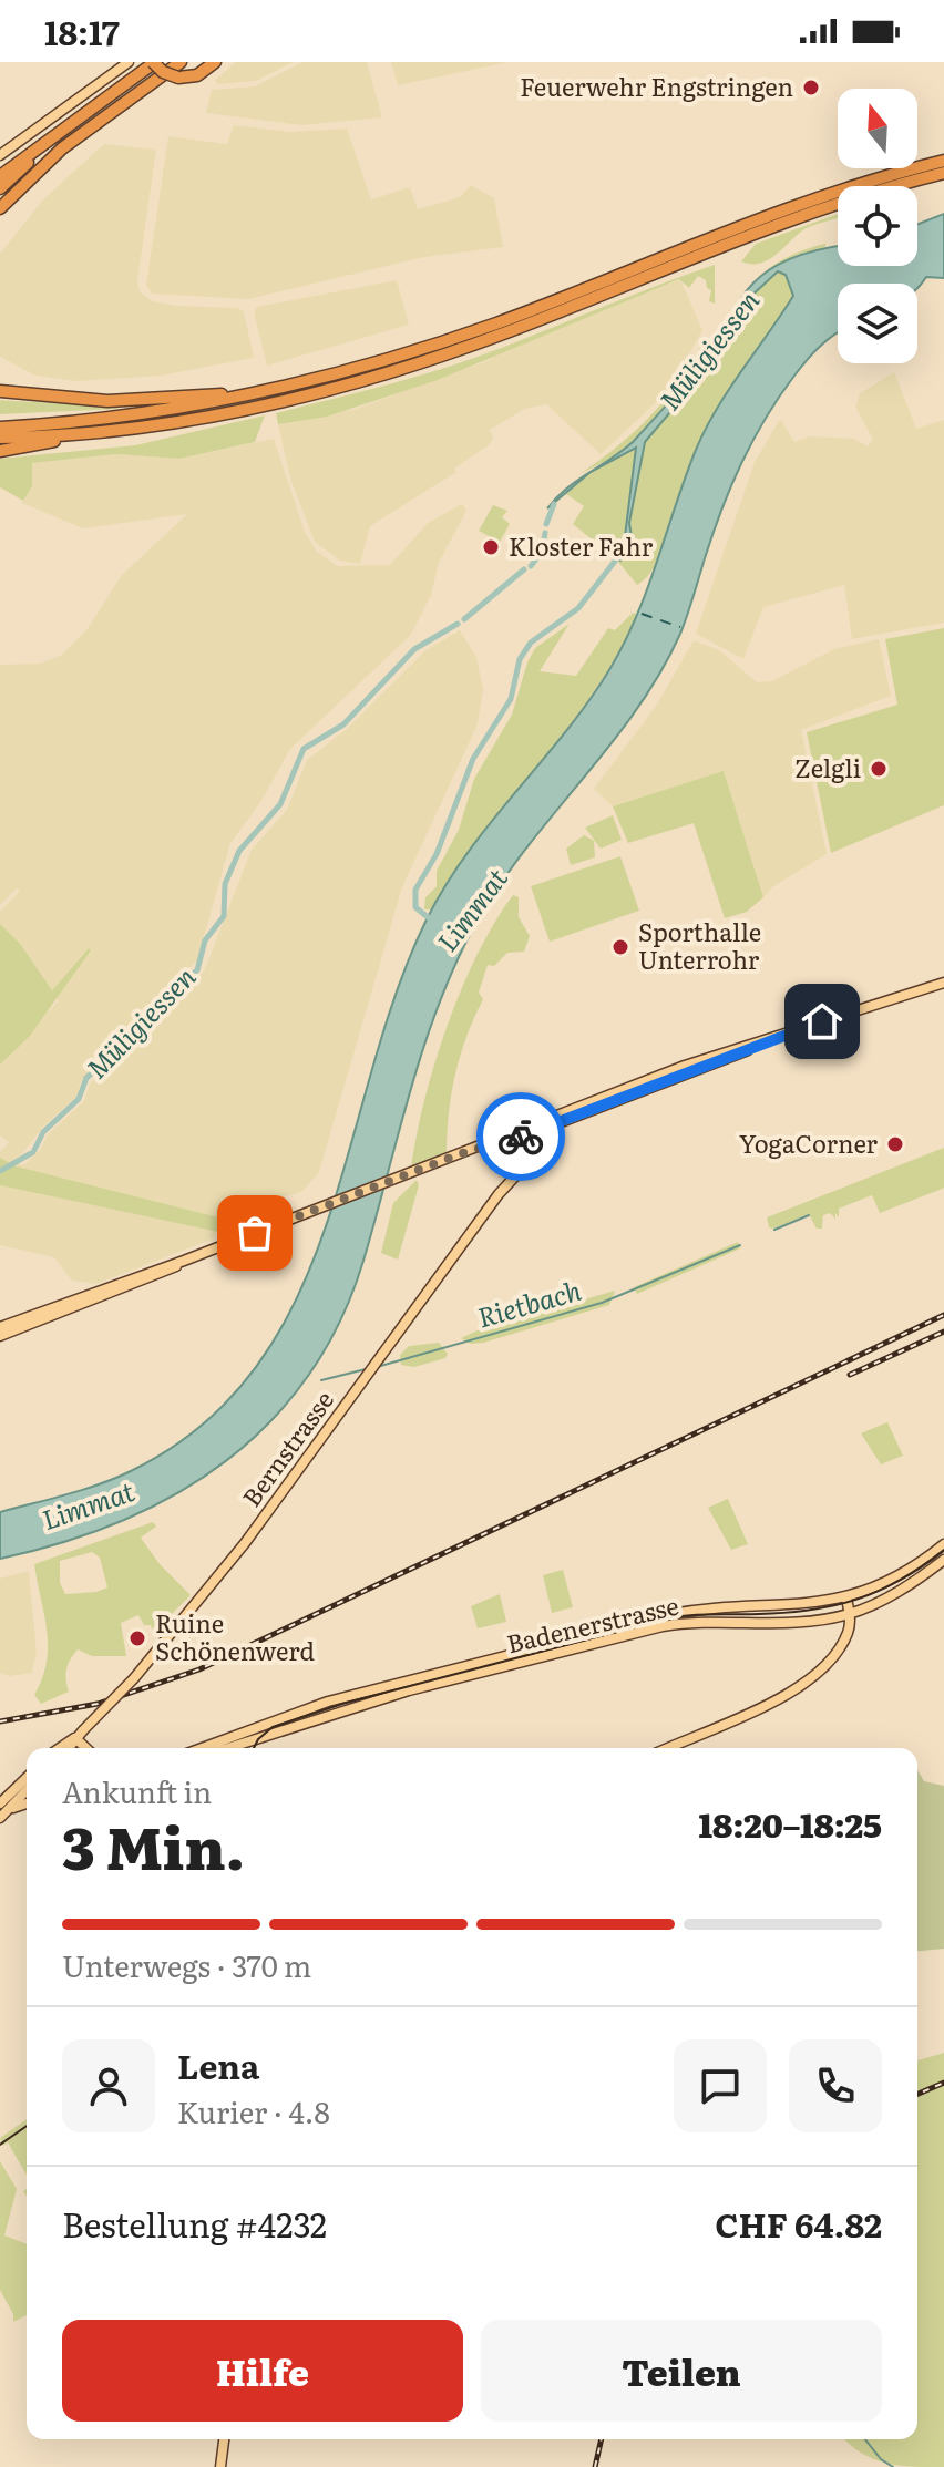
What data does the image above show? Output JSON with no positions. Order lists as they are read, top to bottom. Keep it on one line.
{"streets":{"main road":["Bernstrasse","Badenerstrasse"]},"water":["Müligiessen","Limmat","Rietbach"],"places":["Feuerwehr Engstringen","Kloster Fahr","Zelgli","Sporthalle Unterrohr","YogaCorner","Ruine Schönenwerd"],"north":"top","page":{"status":"18:17","heading":["3 Min.","Ankunft in","18:20–18:25"],"panel":["Lena","Kurier · 4.8","Bestellung #4232","CHF 64.82"],"bar":"Unterwegs · 370 m","buttons":["Hilfe","Teilen"]}}
